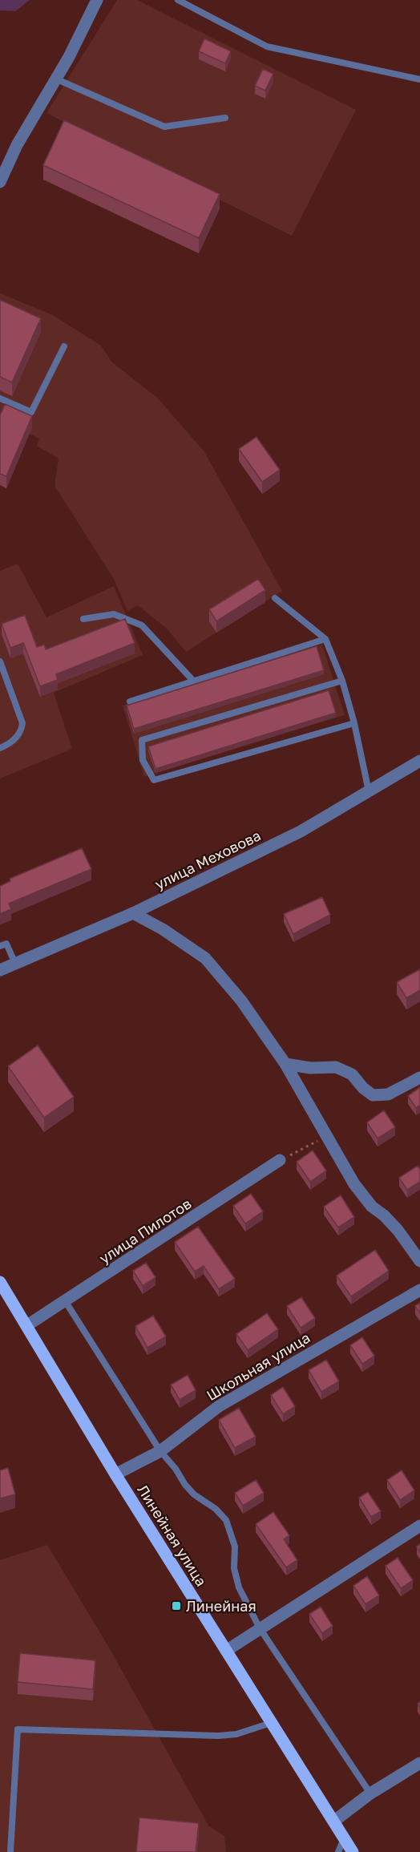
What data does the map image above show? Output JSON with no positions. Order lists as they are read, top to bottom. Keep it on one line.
{"streets":{"main road":["Линейная улица"],"street":["улица Меховова","улица Пилотов","Школьная улица"]},"crossings":[["улица Пилотов","Линейная улица"],["Школьная улица","Линейная улица"]],"places":{"transit":["Линейная"]}}
